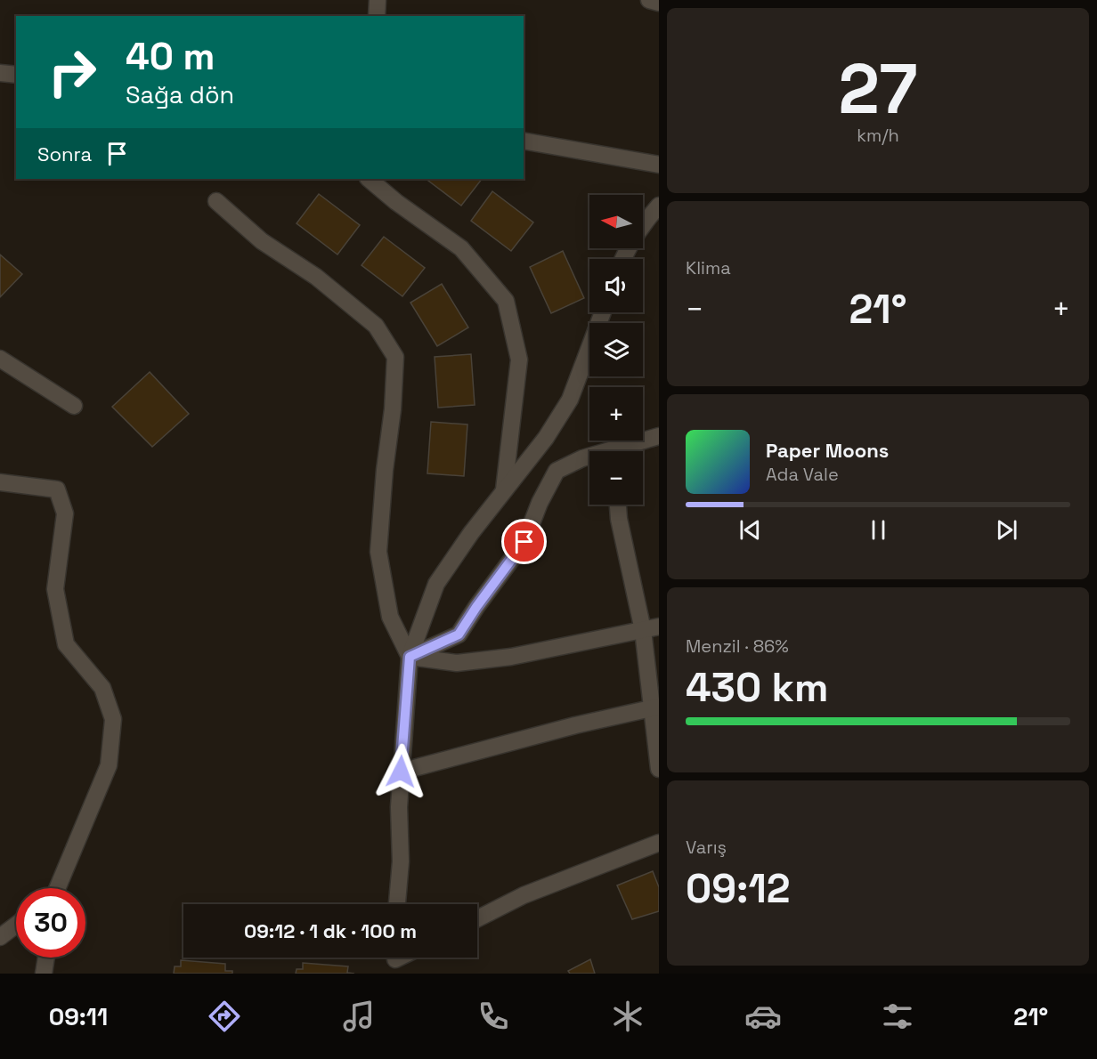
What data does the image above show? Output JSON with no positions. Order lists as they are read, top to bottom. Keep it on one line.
{"north":"left","page":{"tile":[["27","km/h"],"Klima",["Menzil · 86%","430 km"],["Varış","09:12"]],"turn":["40 m","Sağa dön"],"then":"Sonra","map_buttons":["+","−"],"heat":["−","21°","+"],"song":["Paper Moons","Ada Vale"],"limit":"30","trip":"09:12 · 1 dk · 100 m","tabs":["09:11","21°"]}}
